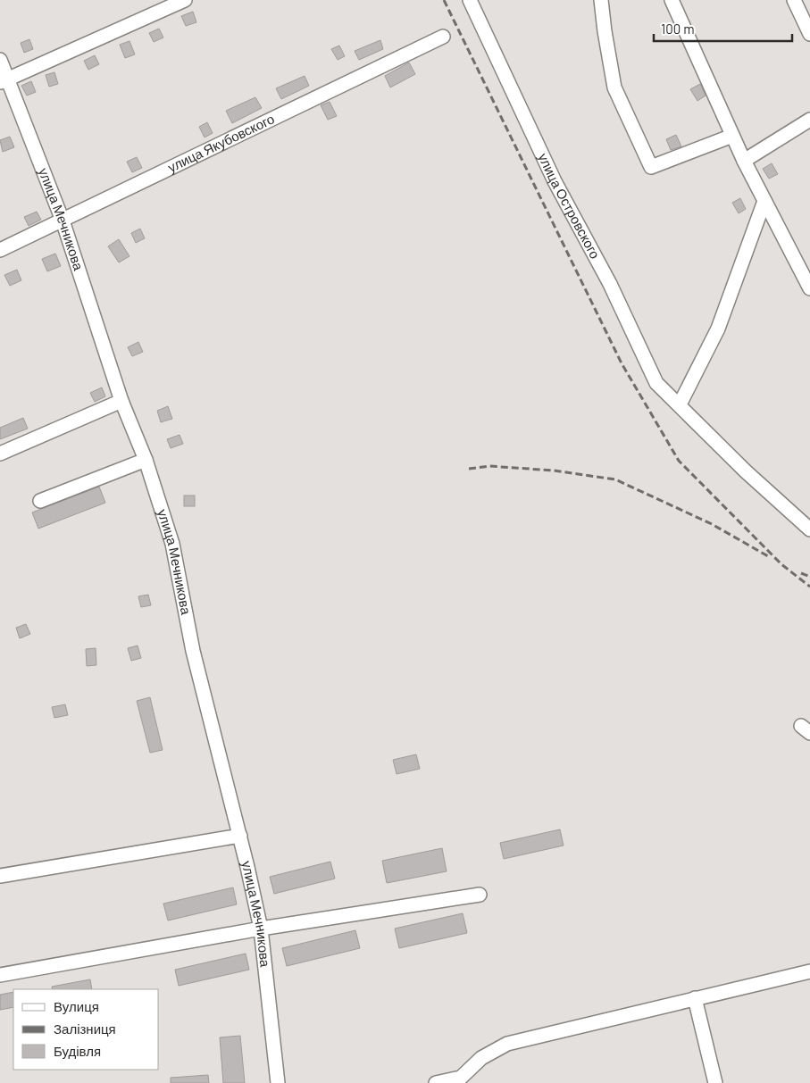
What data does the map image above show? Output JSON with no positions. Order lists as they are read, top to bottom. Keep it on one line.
{"streets":{"street":["улица Якубовского","улица Островского","улица Мечникова"]},"crossings":[["улица Якубовского","улица Мечникова"]],"legend":["Вулиця","Залізниця","Будівля"],"scale_bar":"100 m"}
